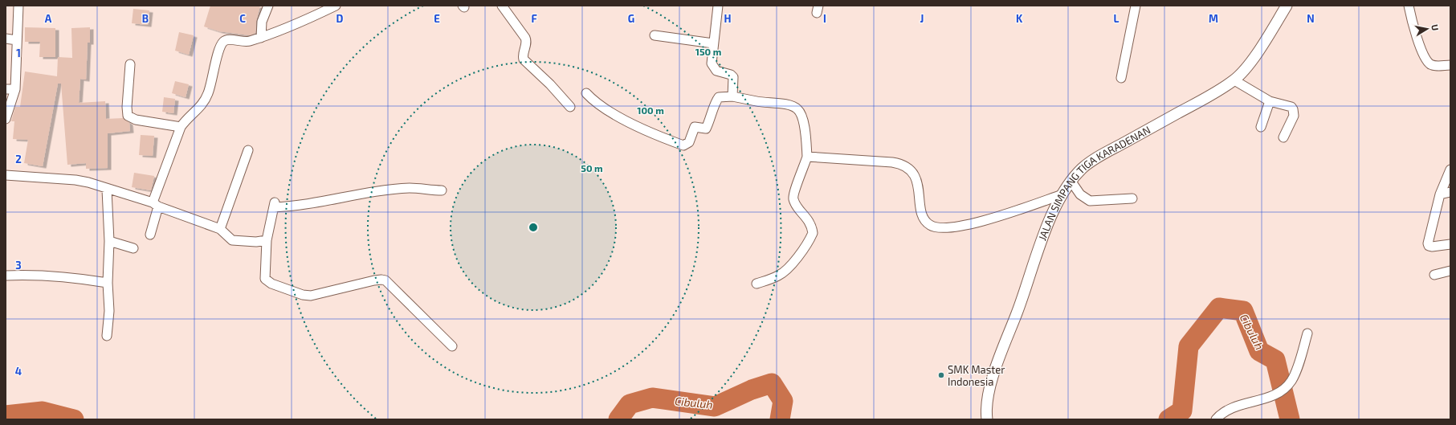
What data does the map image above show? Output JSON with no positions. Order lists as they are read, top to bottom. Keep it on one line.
{"streets":{"street":["JALAN SIMPANG TIGA KARADENAN"]},"water":["Cibuluh"],"places":["SMK Master Indonesia"],"north":"right","grid":{"columns":["A","B","C","D","E","F","G","H","I","J","K","L","M","N"],"rows":["1","2","3","4"]},"rings":["150 m","100 m","50 m"]}
